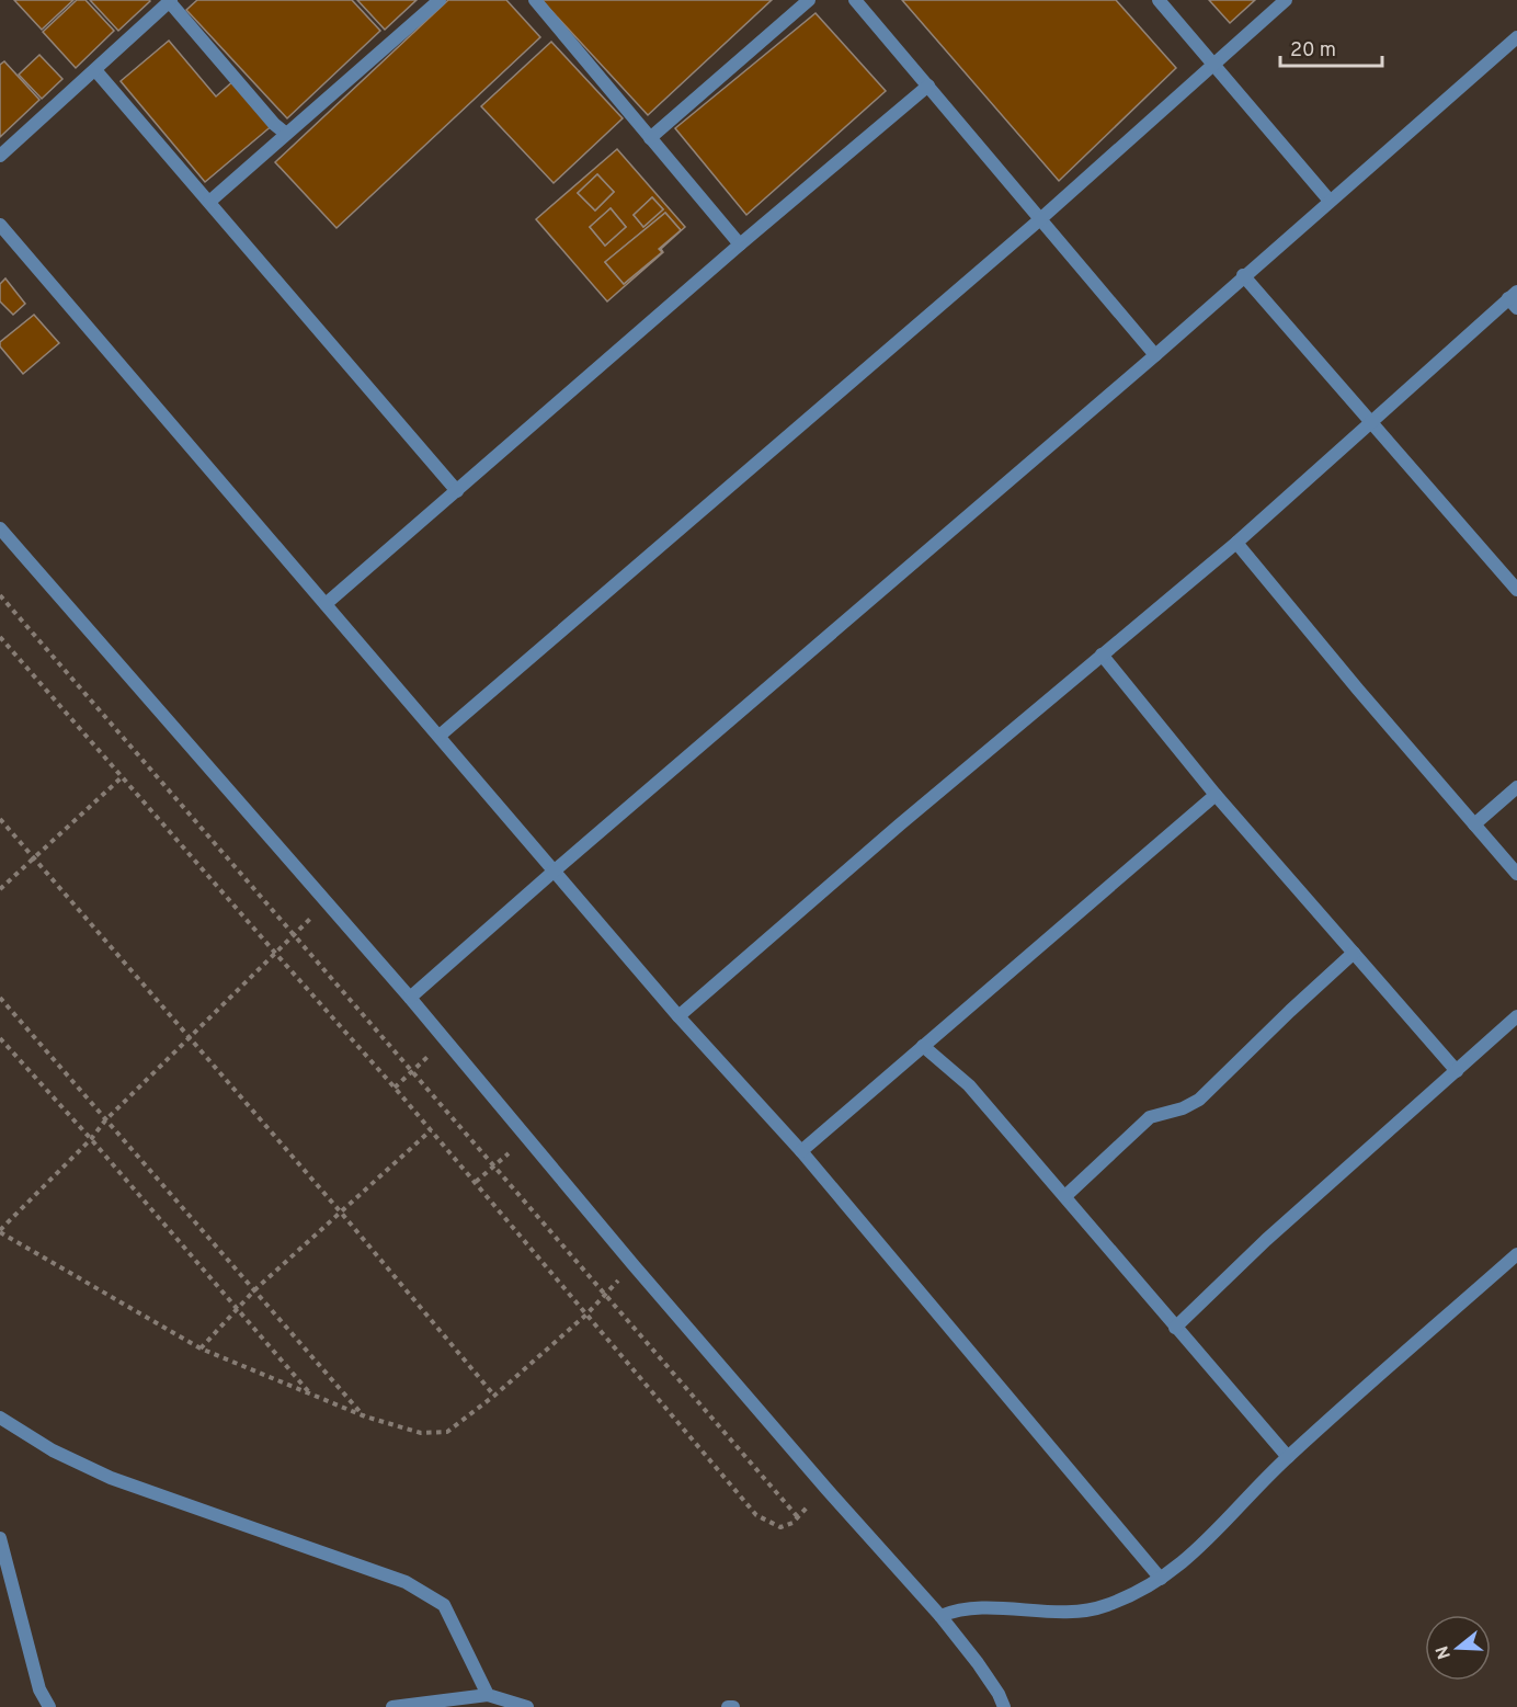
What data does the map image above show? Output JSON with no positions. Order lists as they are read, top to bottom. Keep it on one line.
{"scale_bar":"20 m","north":"left"}
